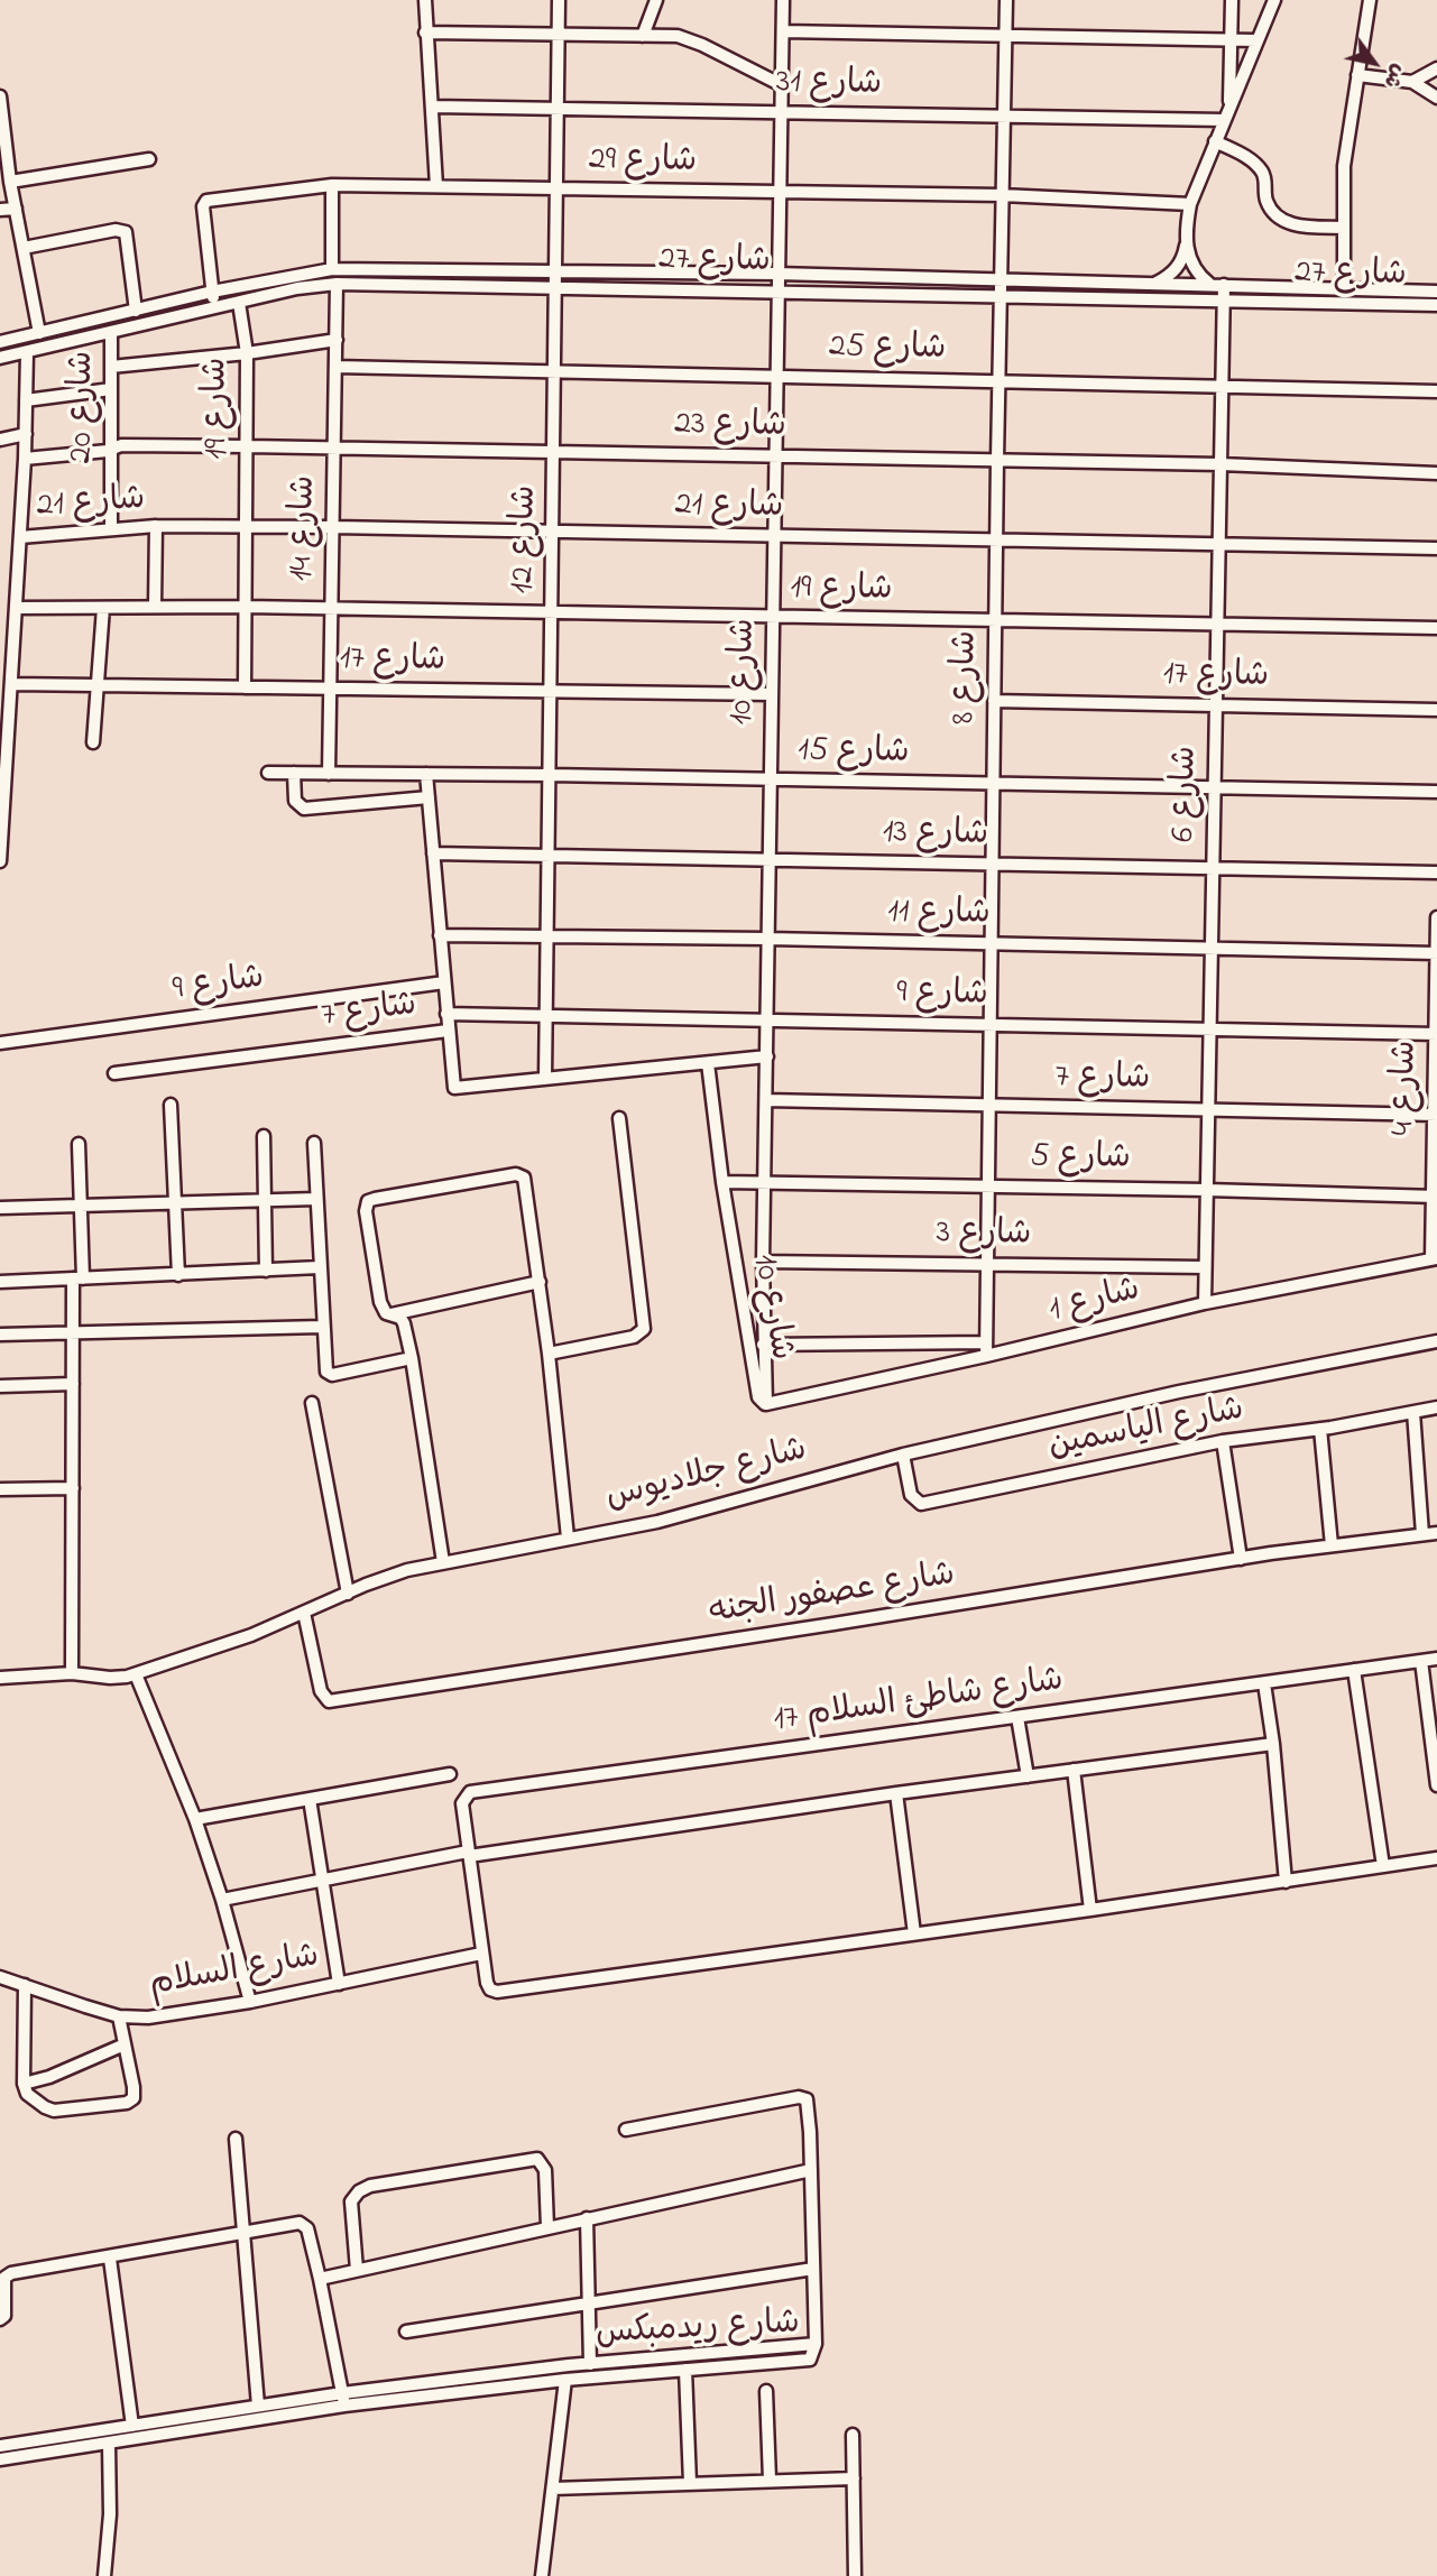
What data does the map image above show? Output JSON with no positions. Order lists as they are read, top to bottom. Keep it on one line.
{"streets":{"street":["شارع 31","شارع 29","شارع 27","شارع 25","شارع 20","شارع 19","شارع 23","شارع 21","شارع 14","شارع 12","شارع 17","شارع 10","شارع 8","شارع 15","شارع 6","شارع 13","شارع 11","شارع 9","شارع 7","شارع 4","شارع 5","شارع 3","شارع 1","شارع الياسمين","شارع جلاديوس","شارع عصفور الجنه","شارع شاطئ السلام 17","شارع السلام","شارع ريدمبكس"]},"crossings":[["شارع 31","شارع 12"],["شارع 31","شارع 10"],["شارع 31","شارع 8"],["شارع 29","شارع 27"],["شارع 29","شارع 12"],["شارع 29","شارع 10"],["شارع 29","شارع 8"],["شارع 27","شارع 20"],["شارع 27","شارع 19"],["شارع 27","شارع 14"],["شارع 27","شارع 12"],["شارع 27","شارع 10"],["شارع 27","شارع 8"],["شارع 27","شارع 6"],["شارع 25","شارع 14"],["شارع 25","شارع 12"],["شارع 25","شارع 10"],["شارع 25","شارع 8"],["شارع 25","شارع 6"],["شارع 20","شارع 23"],["شارع 20","شارع 21"],["شارع 19","شارع 23"],["شارع 19","شارع 21"],["شارع 19","شارع 14"],["شارع 19","شارع 12"],["شارع 19","شارع 17"],["شارع 19","شارع 10"],["شارع 19","شارع 8"],["شارع 19","شارع 6"],["شارع 23","شارع 14"],["شارع 23","شارع 12"],["شارع 23","شارع 10"],["شارع 23","شارع 8"],["شارع 23","شارع 6"],["شارع 21","شارع 14"],["شارع 21","شارع 12"],["شارع 21","شارع 10"],["شارع 21","شارع 8"],["شارع 21","شارع 6"],["شارع 14","شارع 17"],["شارع 14","شارع 15"],["شارع 12","شارع 17"],["شارع 12","شارع 15"],["شارع 12","شارع 13"],["شارع 12","شارع 11"],["شارع 12","شارع 9"],["شارع 12","شارع 7"],["شارع 17","شارع 10"],["شارع 17","شارع 8"],["شارع 17","شارع 6"],["شارع 10","شارع 8"],["شارع 10","شارع 15"],["شارع 10","شارع 13"],["شارع 10","شارع 11"],["شارع 10","شارع 9"],["شارع 10","شارع 7"],["شارع 10","شارع 5"],["شارع 10","شارع 3"],["شارع 10","شارع 1"],["شارع 8","شارع 15"],["شارع 8","شارع 13"],["شارع 8","شارع 11"],["شارع 8","شارع 9"],["شارع 8","شارع 7"],["شارع 8","شارع 5"],["شارع 8","شارع 3"],["شارع 8","شارع 1"],["شارع 15","شارع 6"],["شارع 6","شارع 13"],["شارع 6","شارع 11"],["شارع 6","شارع 9"],["شارع 6","شارع 7"],["شارع 6","شارع 5"],["شارع 6","شارع 3"],["شارع 6","شارع 1"],["شارع 11","شارع 4"],["شارع 9","شارع 4"],["شارع 7","شارع 4"],["شارع 4","شارع 5"],["شارع 4","شارع 1"],["شارع الياسمين","شارع جلاديوس"],["شارع جلاديوس","شارع عصفور الجنه"],["شارع شاطئ السلام 17","شارع السلام"]],"north":"bottom right"}
